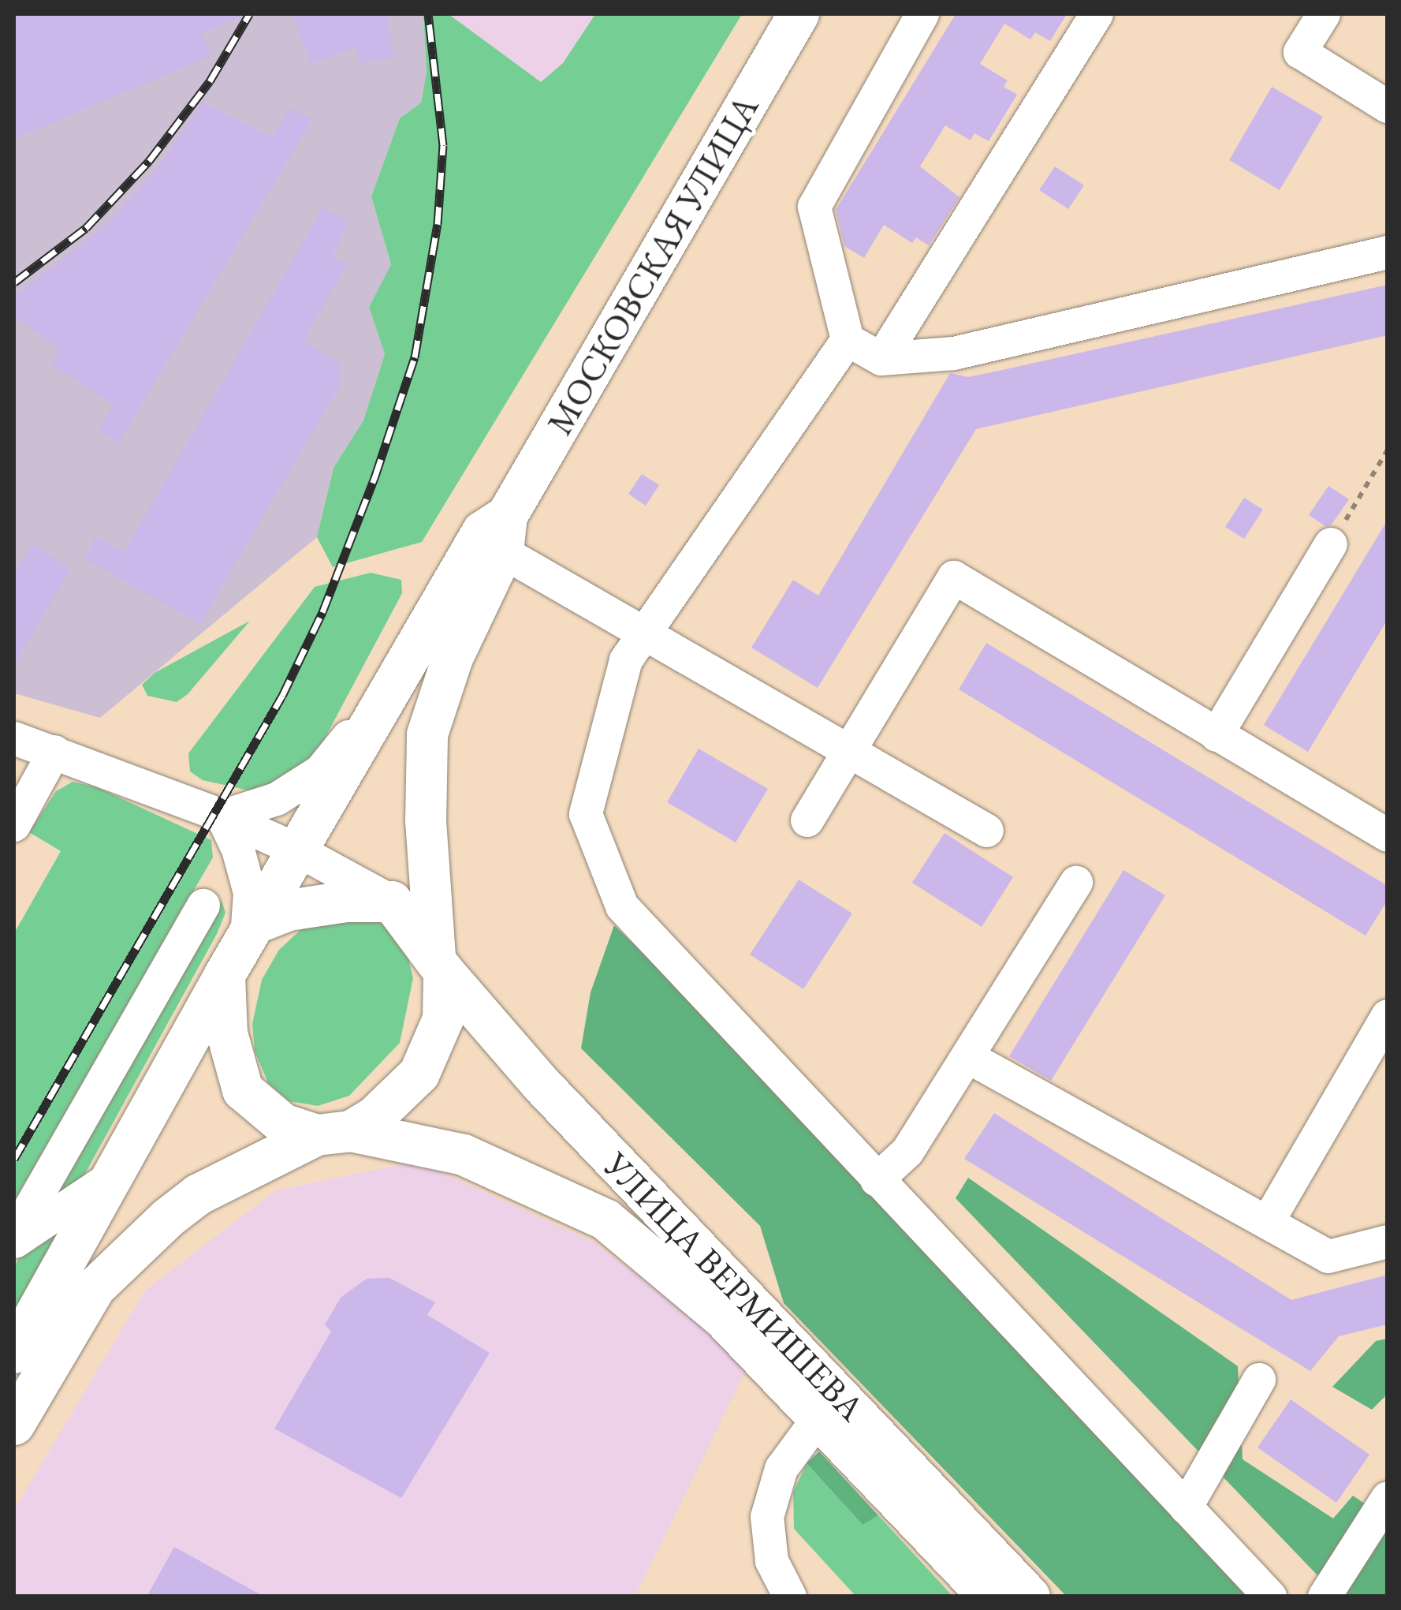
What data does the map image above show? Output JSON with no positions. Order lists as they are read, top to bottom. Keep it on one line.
{"streets":{"main road":["МОСКОВСКАЯ УЛИЦА","УЛИЦА ВЕРМИШЕВА"]},"crossings":[["МОСКОВСКАЯ УЛИЦА","УЛИЦА ВЕРМИШЕВА"]]}
